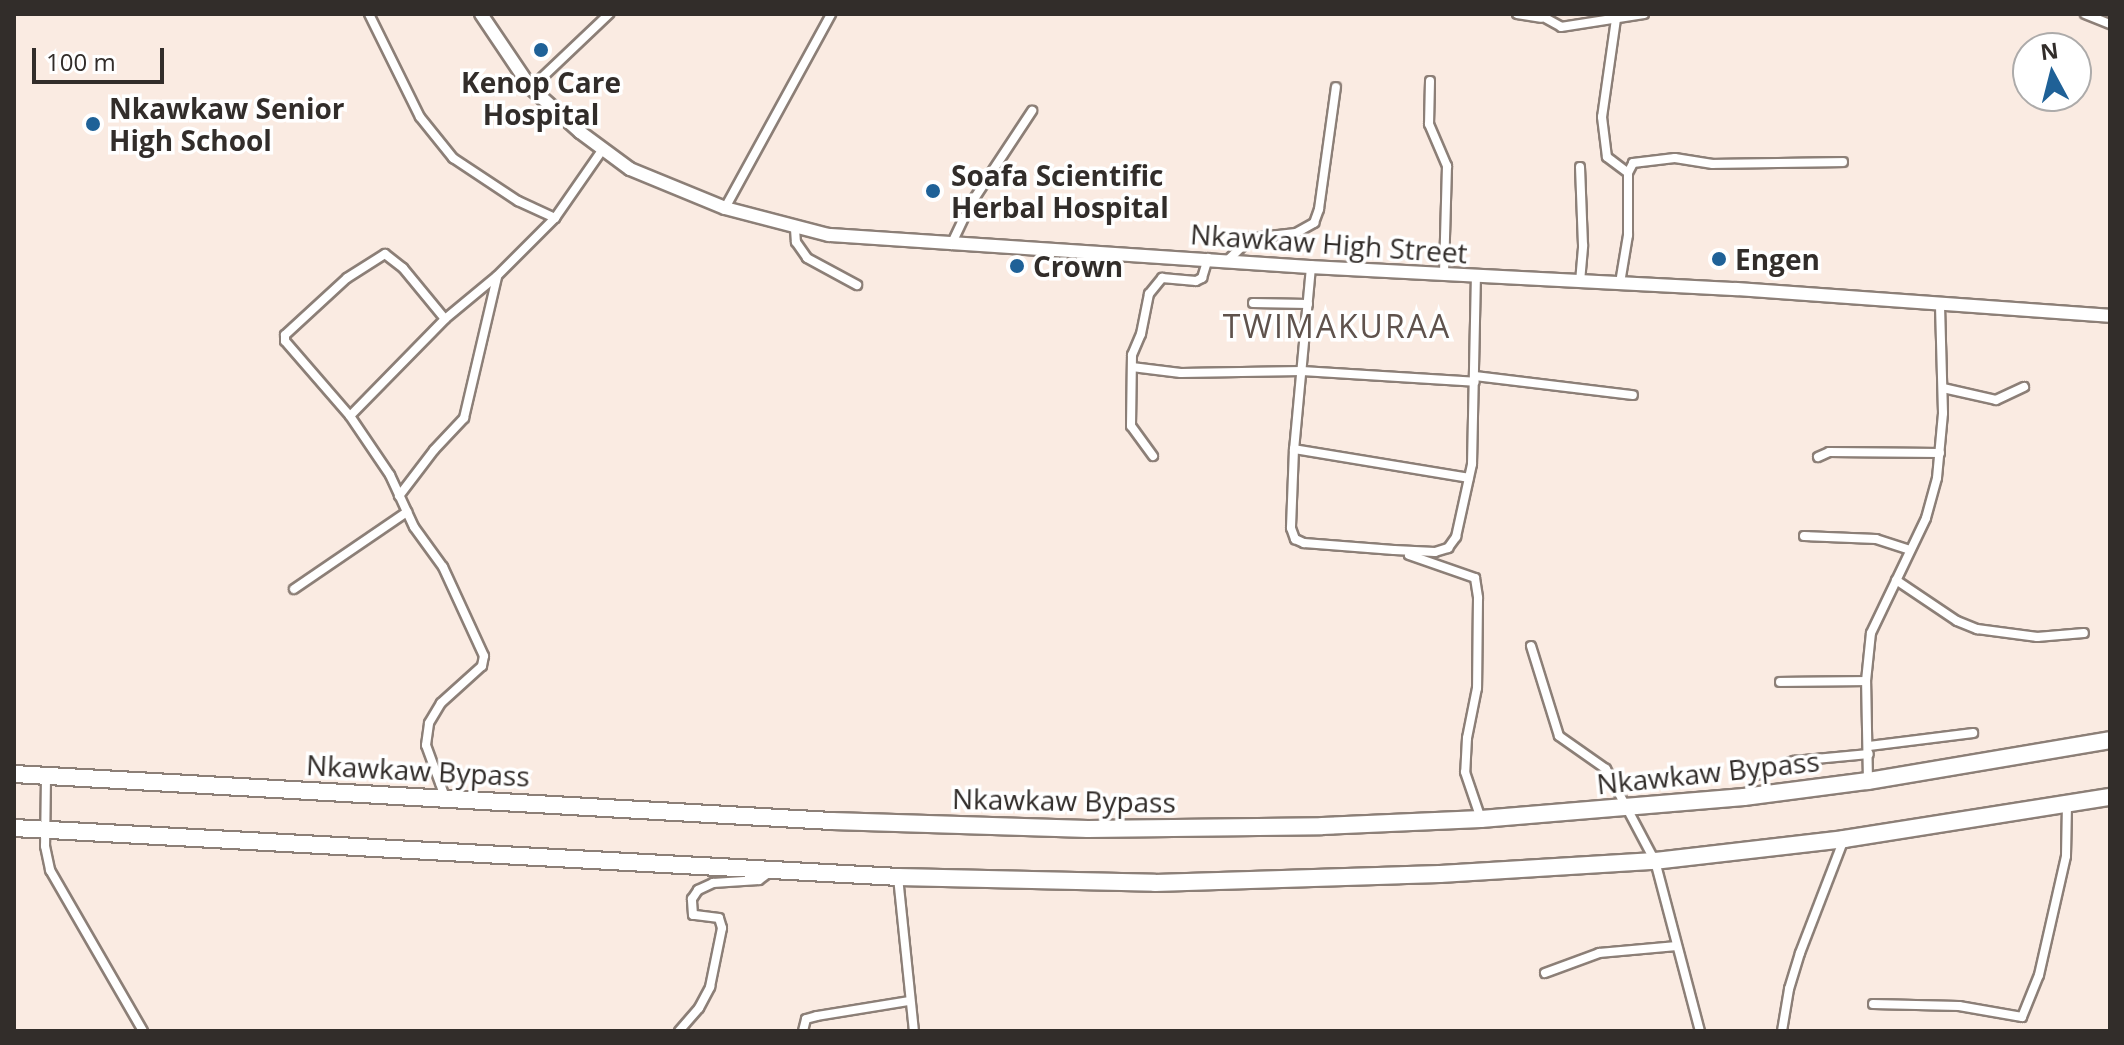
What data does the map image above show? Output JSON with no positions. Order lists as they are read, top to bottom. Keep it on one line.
{"streets":{"highway":["Nkawkaw Bypass"],"main road":["Nkawkaw High Street"]},"districts":["TWIMAKURAA"],"places":["Kenop Care Hospital","Nkawkaw Senior High School","Soafa Scientific Herbal Hospital","Engen","Crown"],"scale_bar":"100 m","north":"top"}
